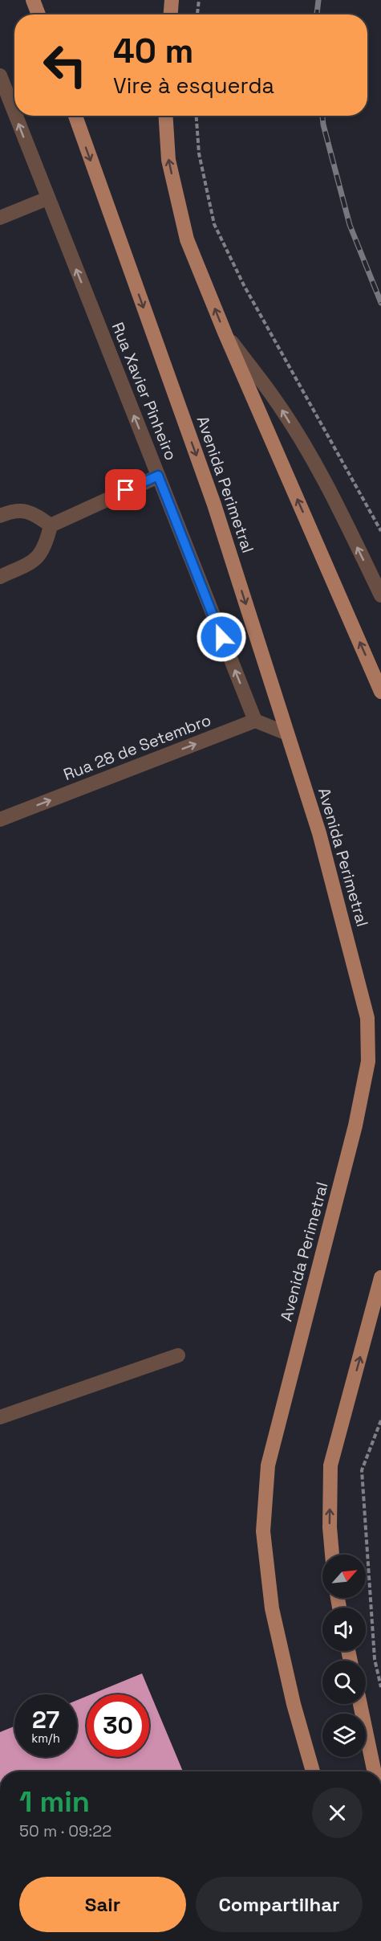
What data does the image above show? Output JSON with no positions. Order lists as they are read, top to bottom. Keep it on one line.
{"streets":{"main road":["Avenida Perimetral"],"street":["Rua Xavier Pinheiro","Rua 28 de Setembro"]},"crossings":[["Rua Xavier Pinheiro","Rua 28 de Setembro"]],"one_way":["Rua Xavier Pinheiro","Rua 28 de Setembro"],"north":"top right","page":{"turn":["40 m","Vire à esquerda"],"speed":"27 km/h","limit":"30","heading":["1 min","50 m · 09:22"],"buttons":["Sair","Compartilhar"]}}
